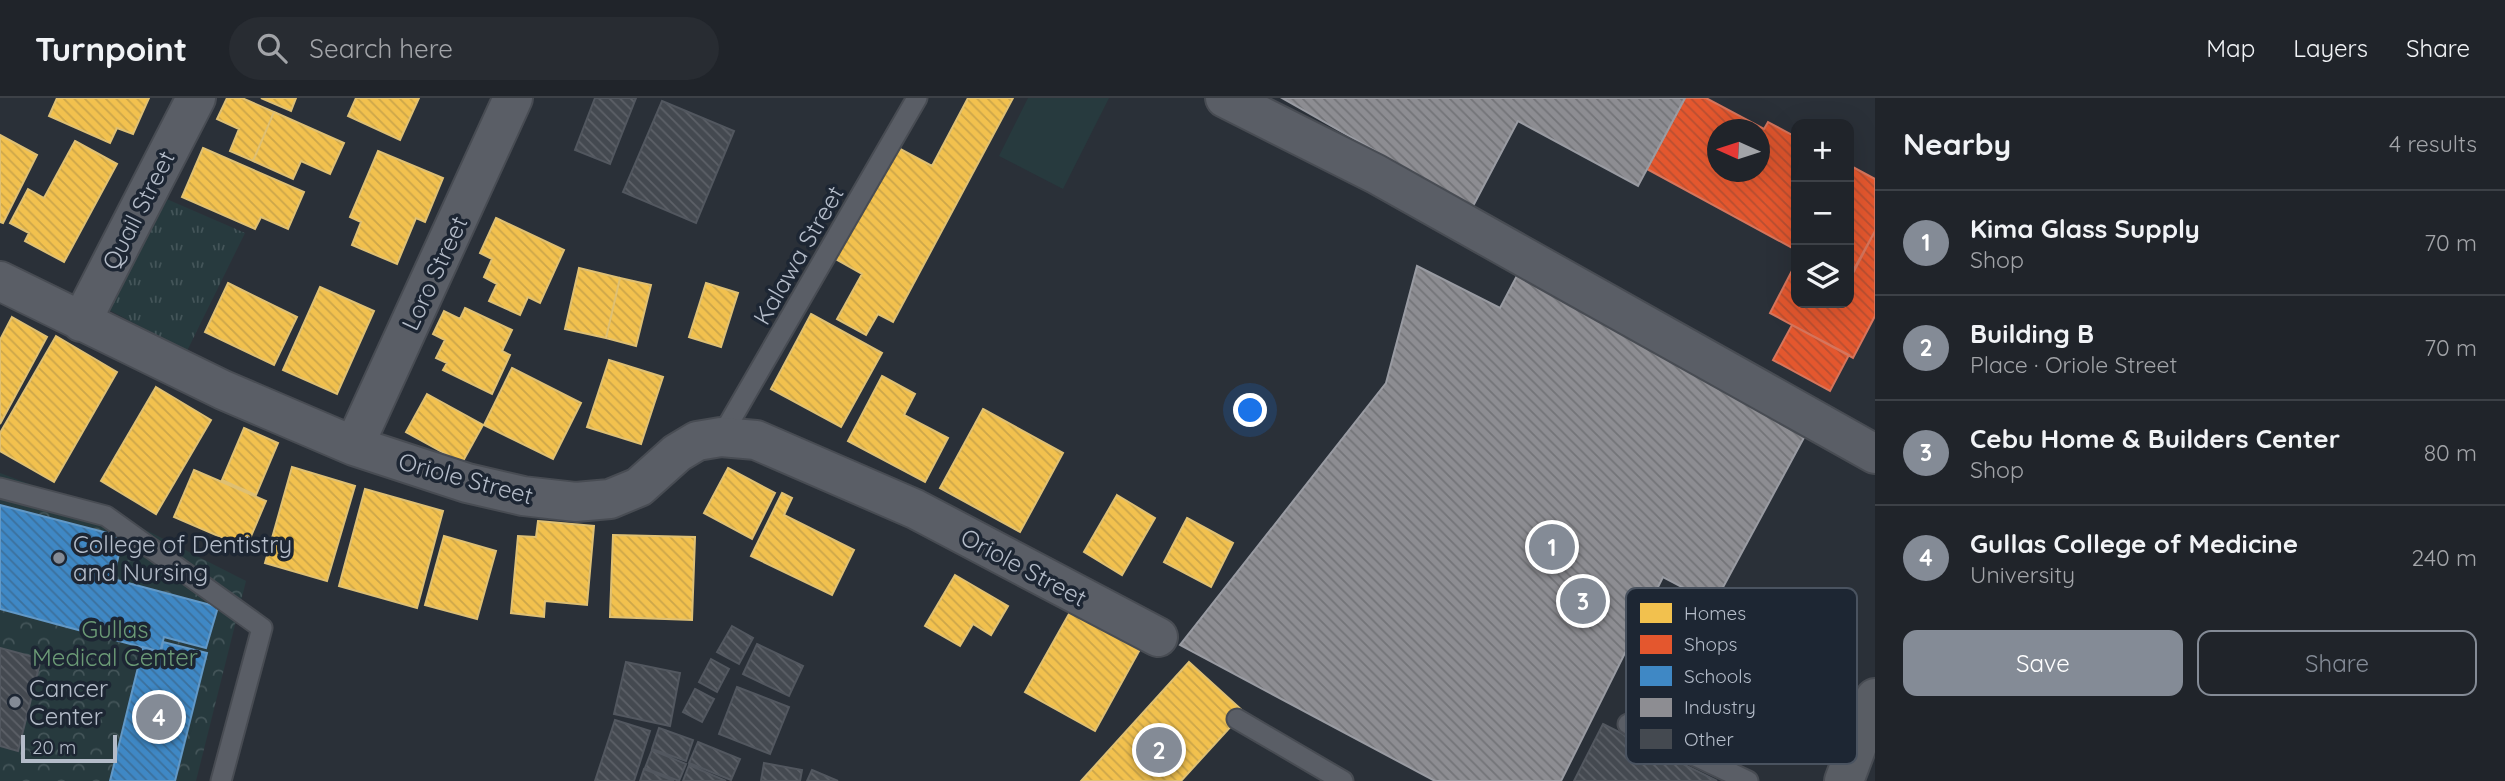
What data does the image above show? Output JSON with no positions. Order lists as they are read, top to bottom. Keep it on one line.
{"streets":{"street":["Quail Street","Loro Street","Oriole Street"],"lane":["Kalawa Street"]},"crossings":[["Quail Street","Oriole Street"],["Kalawa Street","Oriole Street"],["Loro Street","Oriole Street"]],"parks":["Gullas Medical Center"],"places":["College of Dentistry and Nursing","Cancer Center"],"legend":["Homes","Shops","Schools","Industry","Other"],"scale_bar":"20 m","north":"left","page":{"header":"Turnpoint","search":"Search here","nav":["Map","Layers","Share"],"heading":["Nearby","4 results"],"map_buttons":["+","−"],"list":[{"mark":"1","name":"Kima Glass Supply","note":"Shop","value":"70 m"},{"mark":"2","name":"Building B","note":"Place · Oriole Street","value":"70 m"},{"mark":"3","name":"Cebu Home & Builders Center","note":"Shop","value":"80 m"},{"mark":"4","name":"Gullas College of Medicine","note":"University","value":"240 m"}],"pins":["1","3","4","2"],"buttons":["Save","Share"],"scale":"20 m"}}
